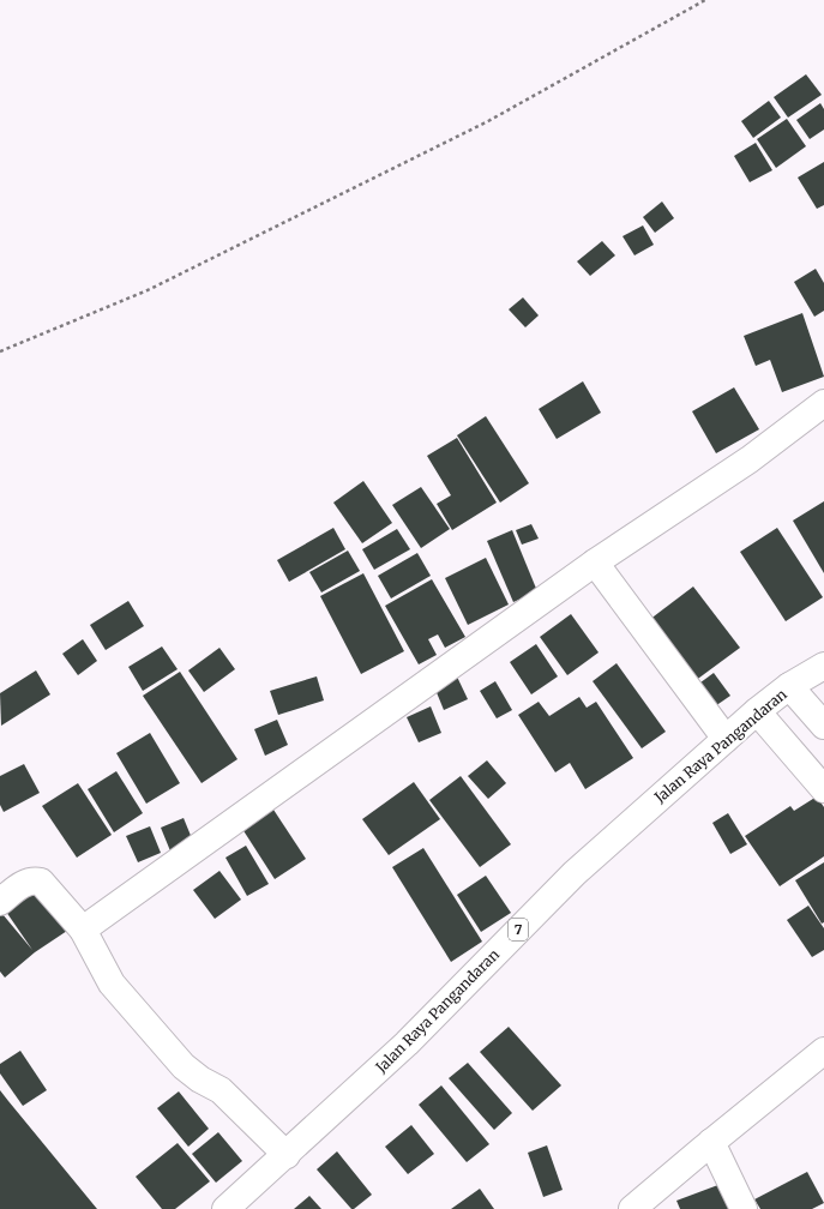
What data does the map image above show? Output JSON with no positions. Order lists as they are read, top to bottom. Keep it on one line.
{"streets":{"main road":["Jalan Raya Pangandaran","7"]}}
